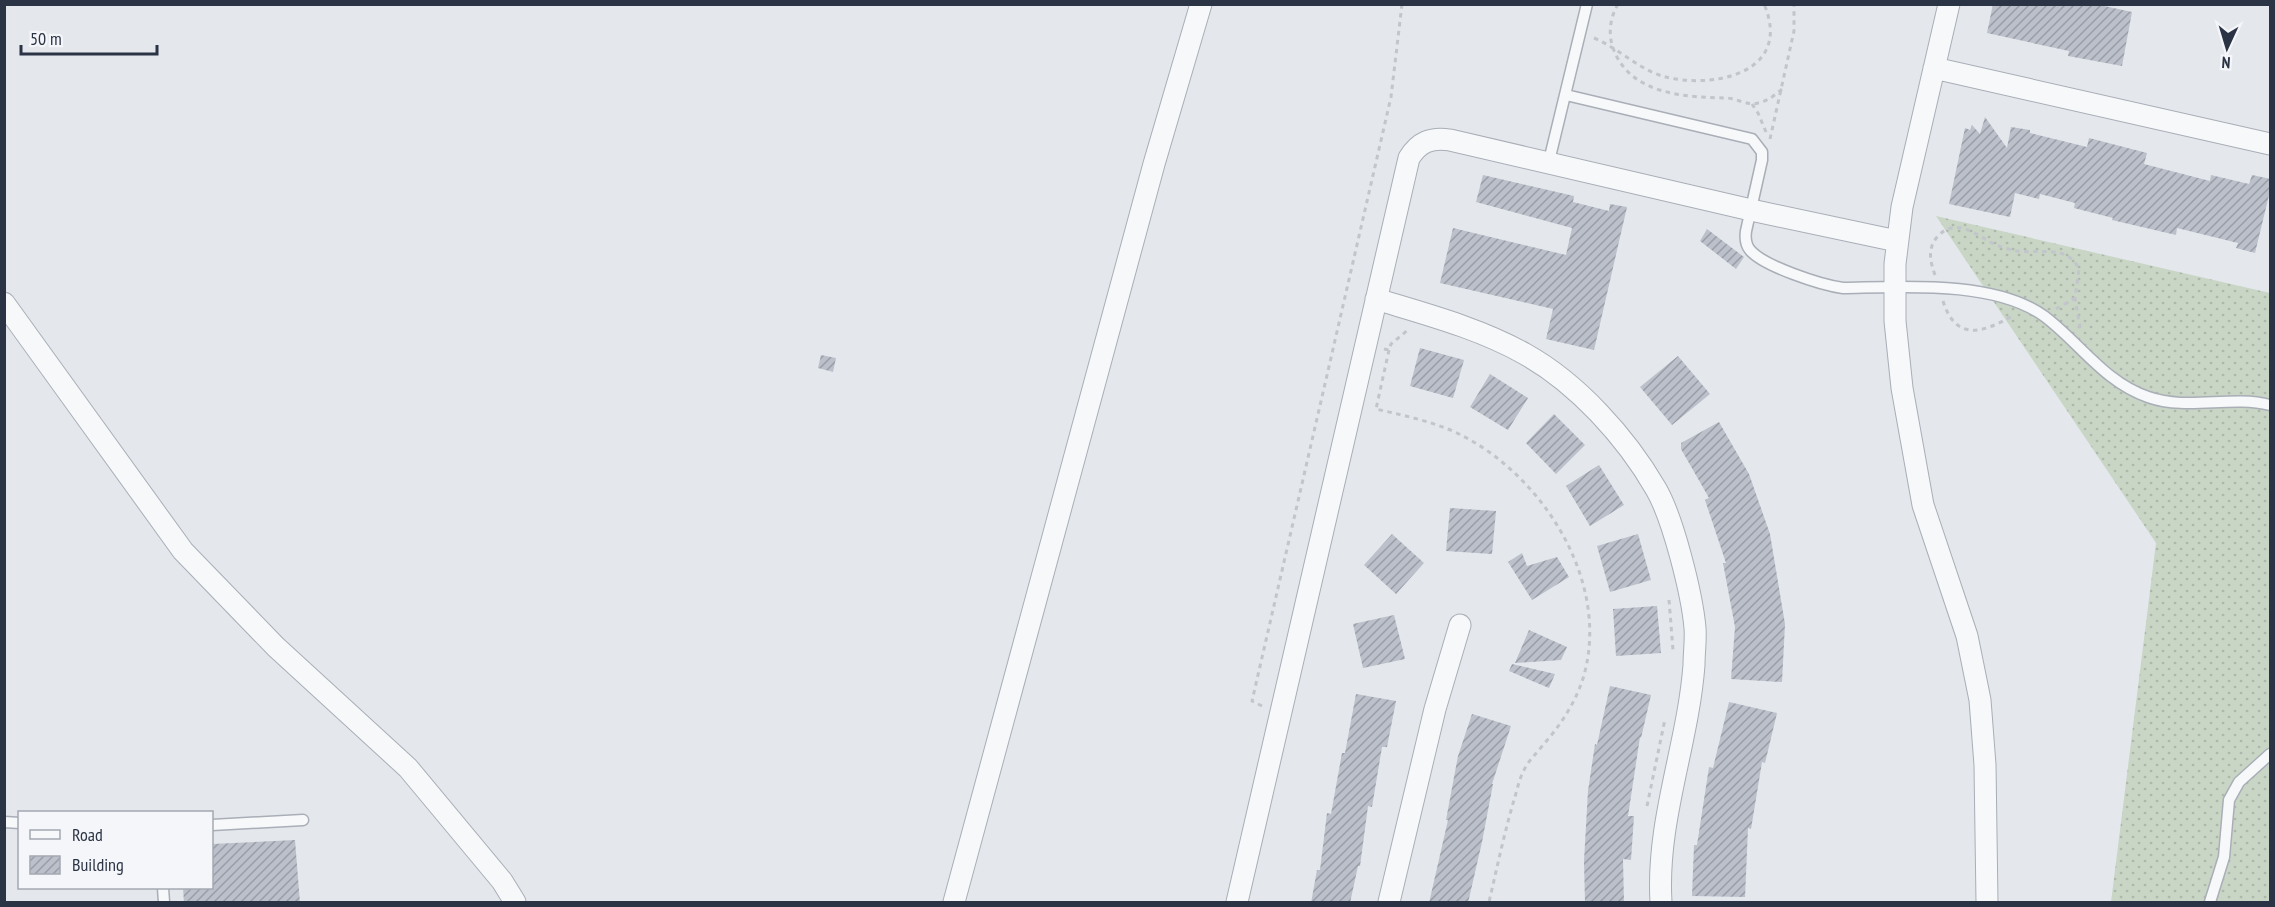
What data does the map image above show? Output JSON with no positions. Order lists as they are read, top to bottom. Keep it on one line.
{"legend":["Road","Building"],"scale_bar":"50 m","north":"bottom"}
